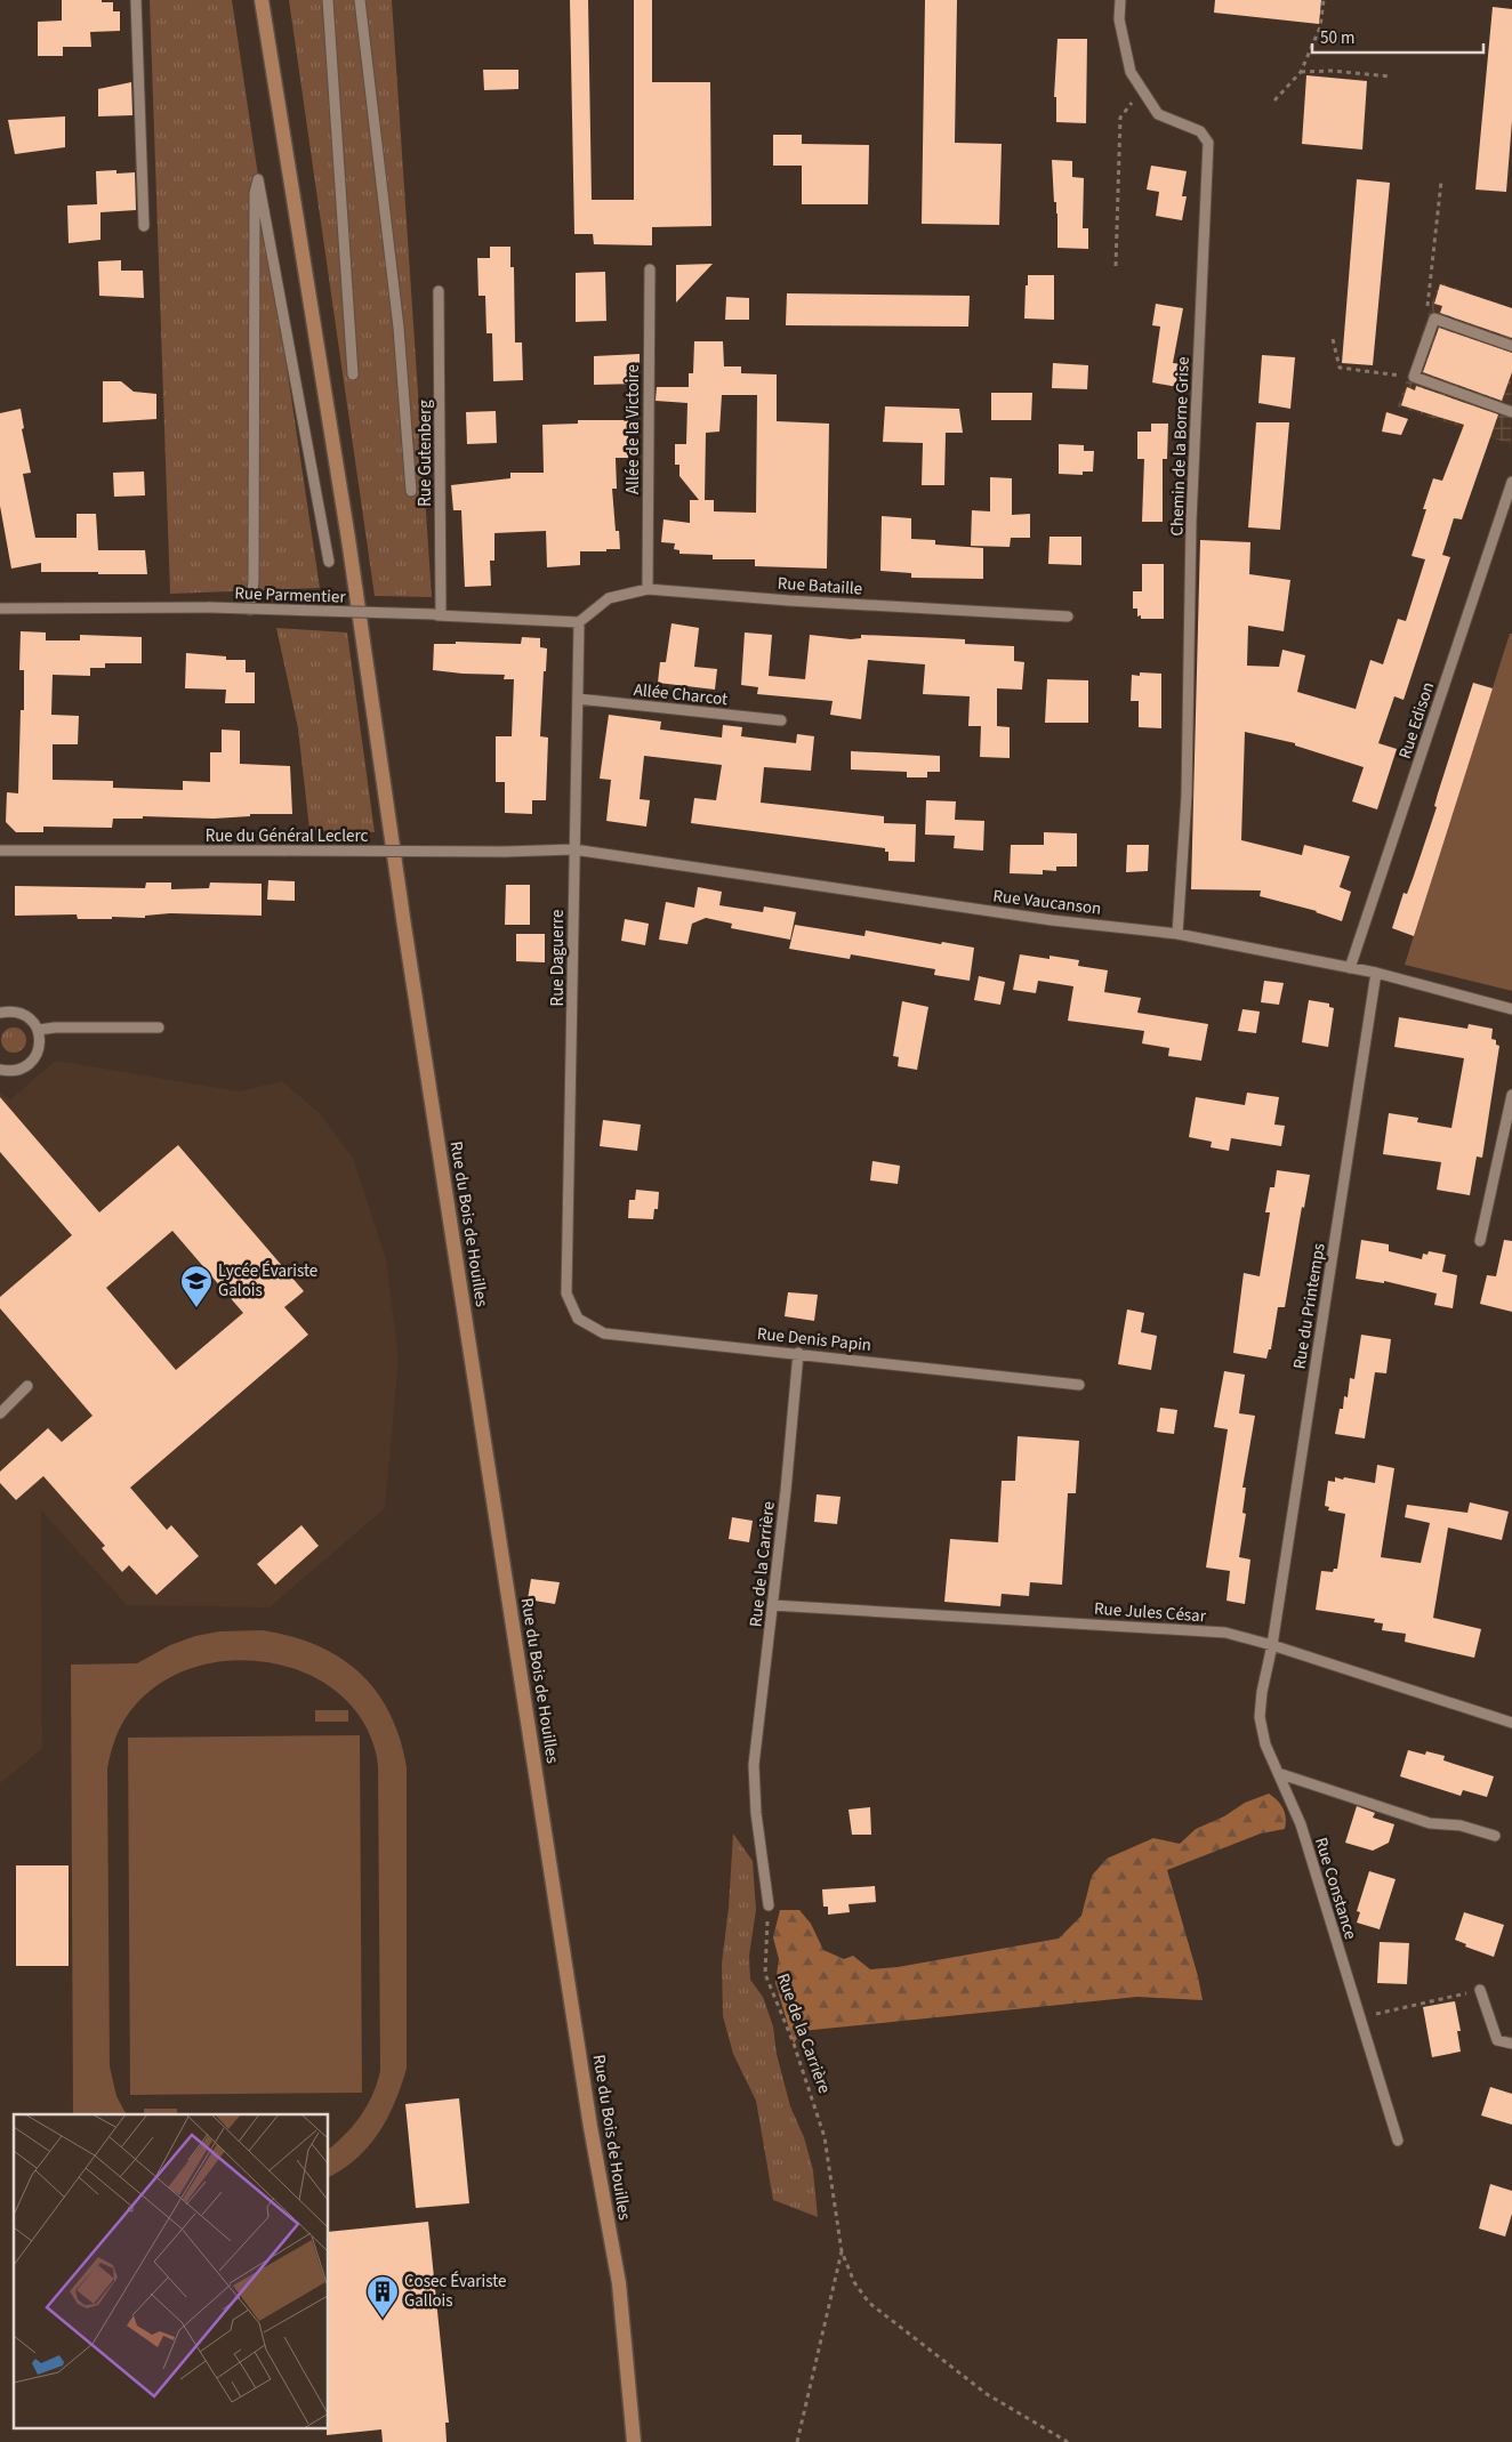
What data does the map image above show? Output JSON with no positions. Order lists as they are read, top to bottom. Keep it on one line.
{"streets":{"main road":["Rue du Bois de Houilles"],"street":["Allée de la Victoire","Chemin de la Borne Grise","Rue Gutenberg","Rue Bataille","Rue Parmentier","Allée Charcot","Rue Edison","Rue du Général Leclerc","Rue Vaucanson","Rue Daguerre","Rue du Printemps","Rue Denis Papin","Rue de la Carrière","Rue Jules César","Rue Constance"]},"crossings":[["Allée de la Victoire","Rue Bataille"],["Chemin de la Borne Grise","Rue Vaucanson"],["Rue Gutenberg","Rue Parmentier"],["Rue Bataille","Rue Parmentier"],["Rue Bataille","Rue Daguerre"],["Rue Parmentier","Rue Daguerre"],["Allée Charcot","Rue Daguerre"],["Rue Edison","Rue Vaucanson"],["Rue du Général Leclerc","Rue Vaucanson"],["Rue du Général Leclerc","Rue Daguerre"],["Rue Vaucanson","Rue Daguerre"],["Rue Vaucanson","Rue du Printemps"],["Rue Daguerre","Rue Denis Papin"],["Rue du Printemps","Rue Jules César"],["Rue du Printemps","Rue Constance"],["Rue Denis Papin","Rue de la Carrière"],["Rue de la Carrière","Rue Jules César"],["Rue Jules César","Rue Constance"]],"places":{"school or university":["Lycée Évariste Galois"],"building":["Cosec Évariste Gallois"]},"scale_bar":"50 m"}
